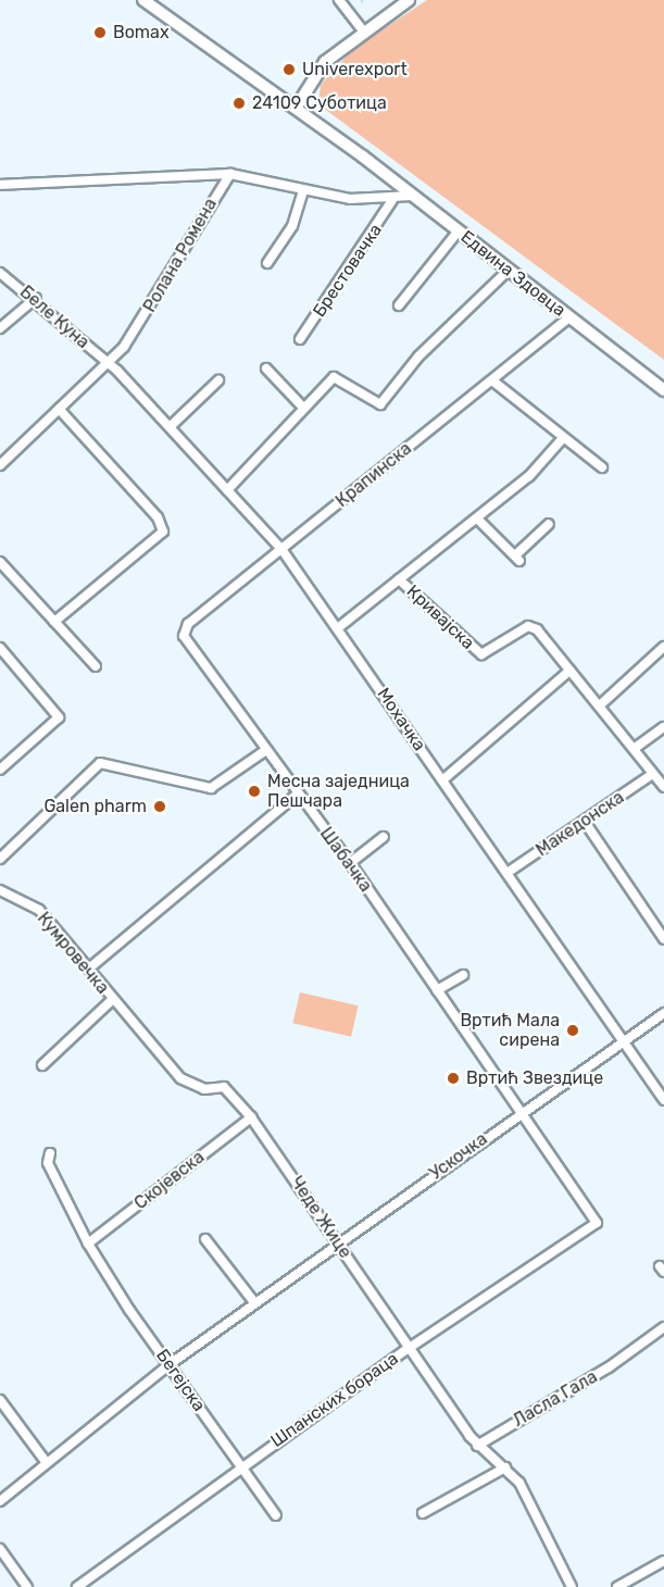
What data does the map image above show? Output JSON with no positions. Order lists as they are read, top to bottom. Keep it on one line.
{"streets":{"main road":["Едвина Здовца"],"street":["Ролана Ромена","Брестовачка","Беле Куна","Крапинска","Кривајска","Мохачка","Македонска","Шабачка","Кумровечка","Ускочка","Скојевска","Чеде Жице","Бегејска","Ласла Гала","Шпанских бораца"]},"crossings":[["Ролана Ромена","Беле Куна"],["Ролана Ромена","Мохачка"],["Едвина Здовца","Крапинска"],["Беле Куна","Мохачка"],["Крапинска","Мохачка"],["Крапинска","Шабачка"],["Мохачка","Македонска"],["Мохачка","Ускочка"],["Шабачка","Ускочка"],["Шабачка","Шпанских бораца"],["Кумровечка","Чеде Жице"],["Ускочка","Чеде Жице"],["Ускочка","Бегејска"],["Скојевска","Чеде Жице"],["Скојевска","Бегејска"],["Чеде Жице","Ласла Гала"],["Чеде Жице","Шпанских бораца"],["Бегејска","Шпанских бораца"]],"places":["Bomax","Univerexport","24109 Суботица","Месна заједница Пешчара","Galen pharm","Вртић Мала сирена","Вртић Звездице"]}
